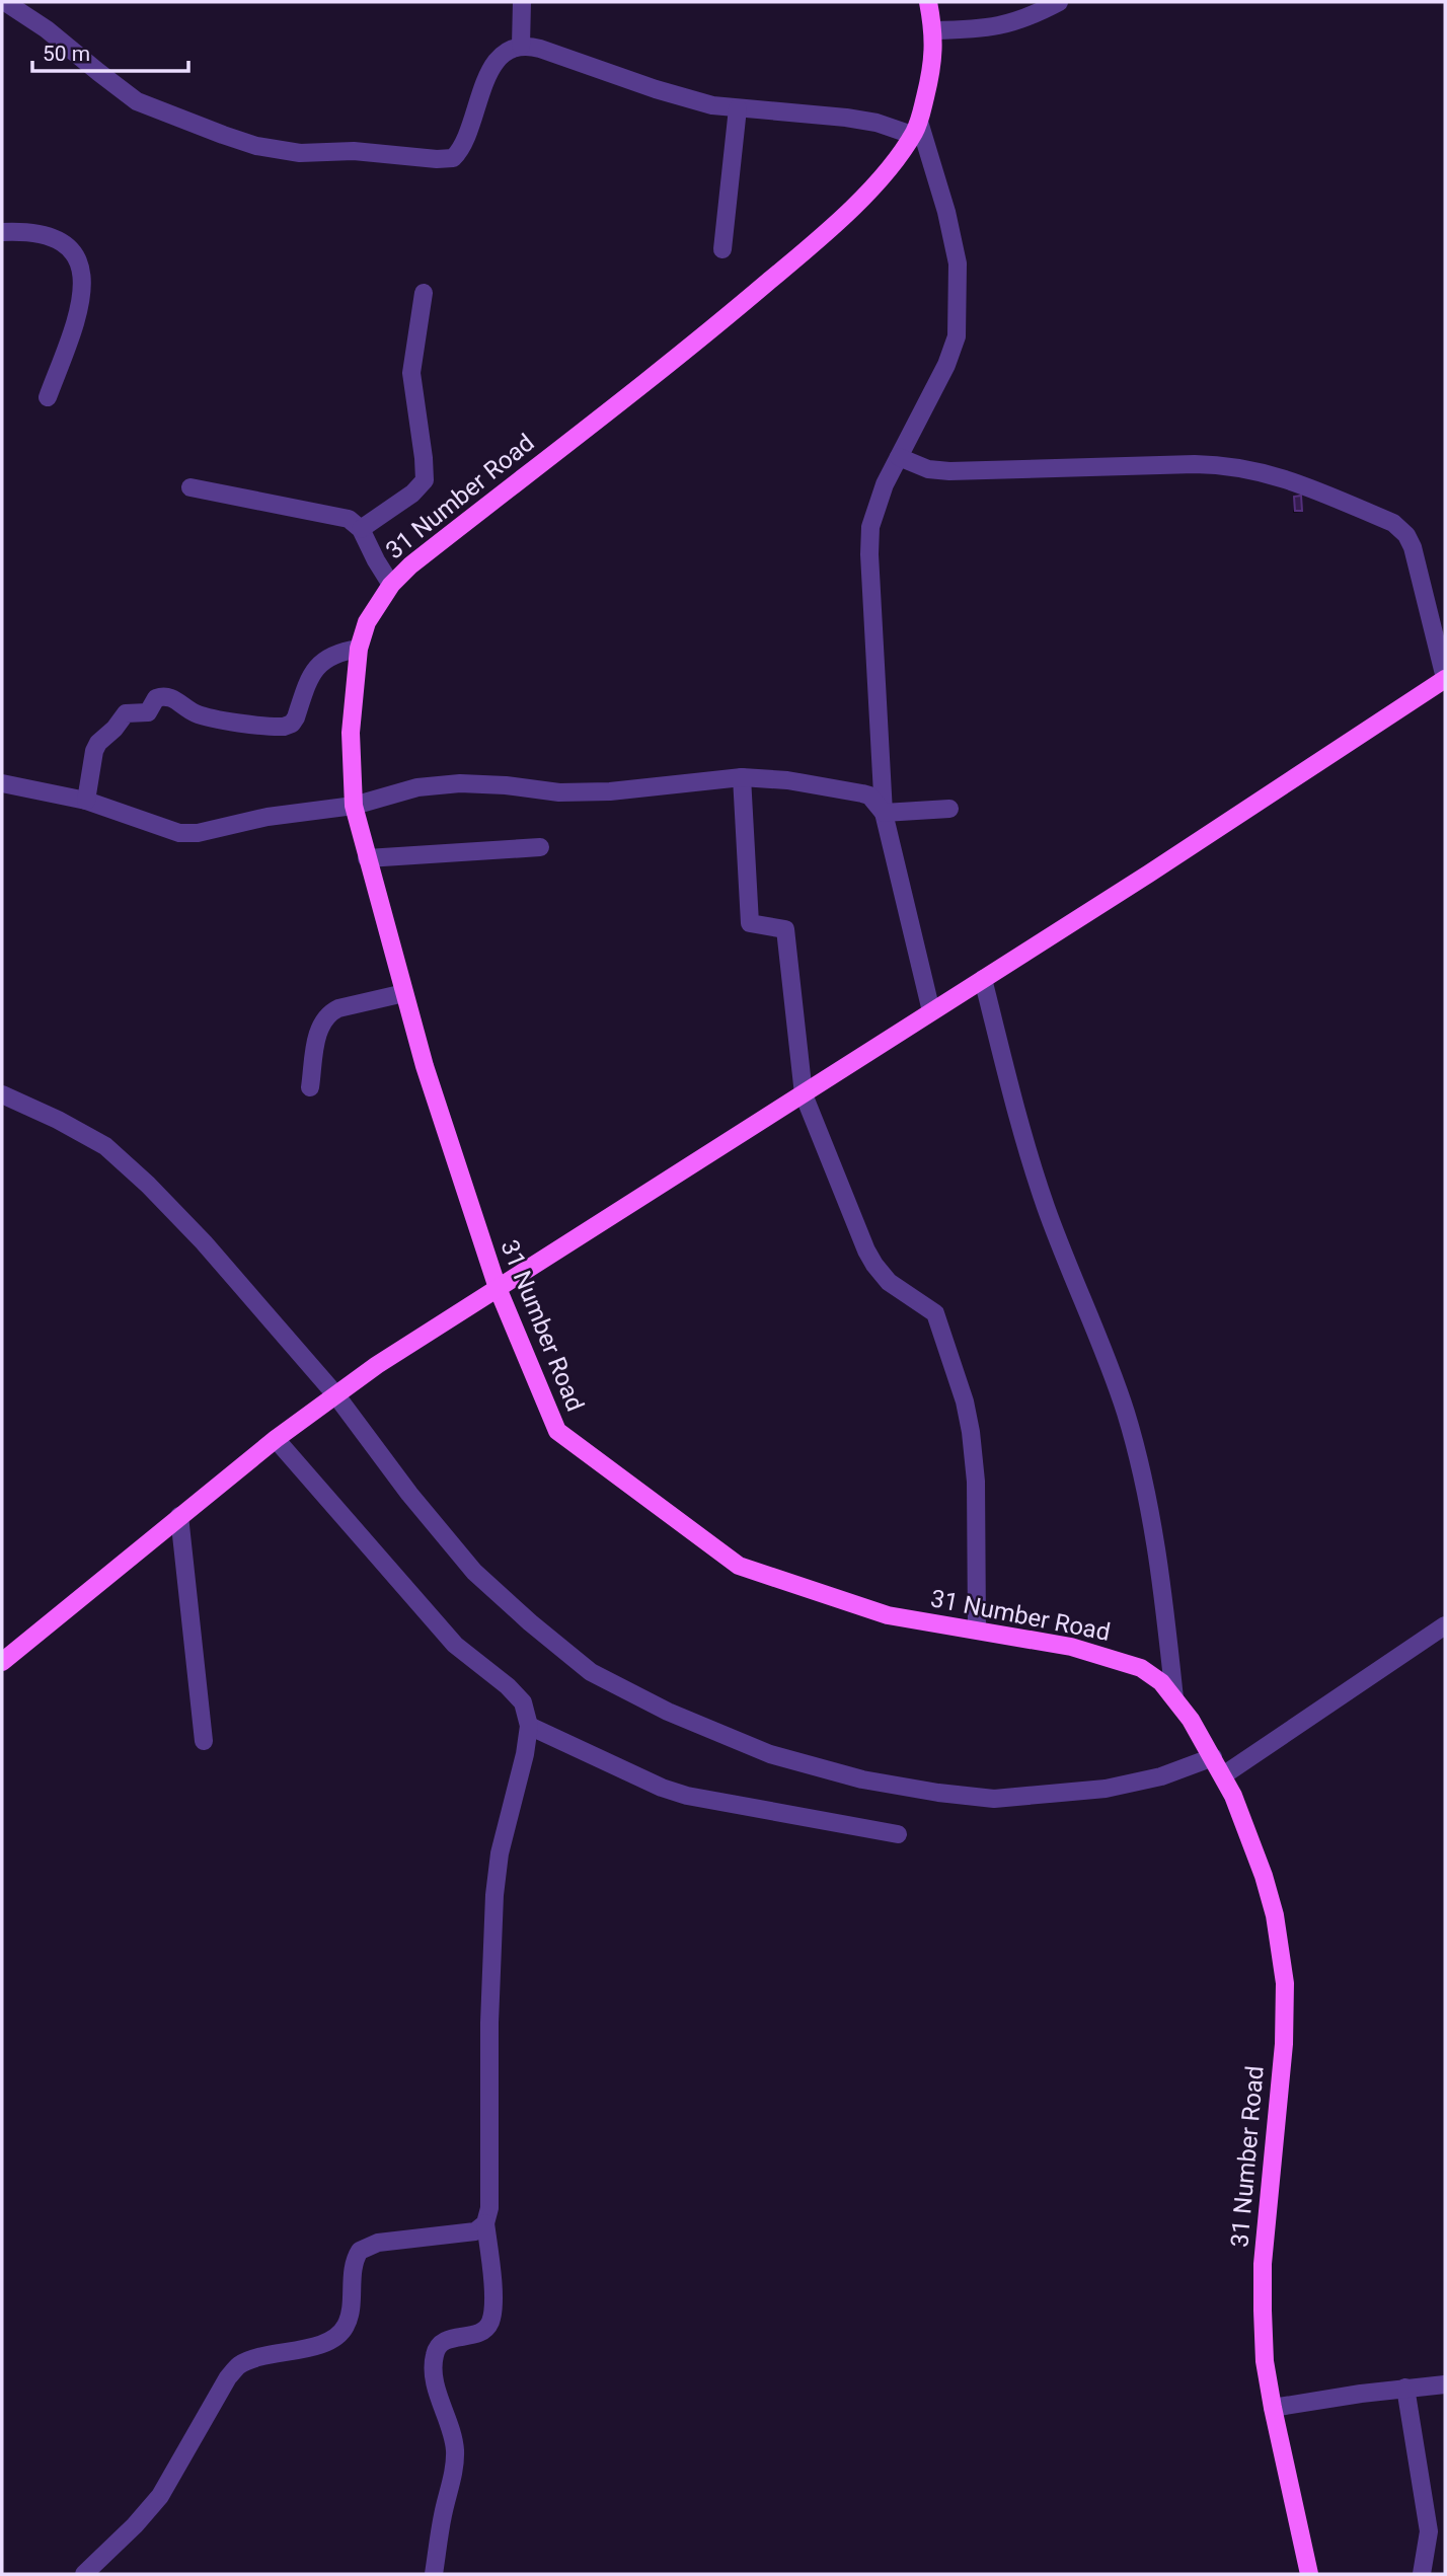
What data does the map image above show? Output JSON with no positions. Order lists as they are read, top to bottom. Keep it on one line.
{"streets":{"main road":["31 Number Road"]},"scale_bar":"50 m"}
